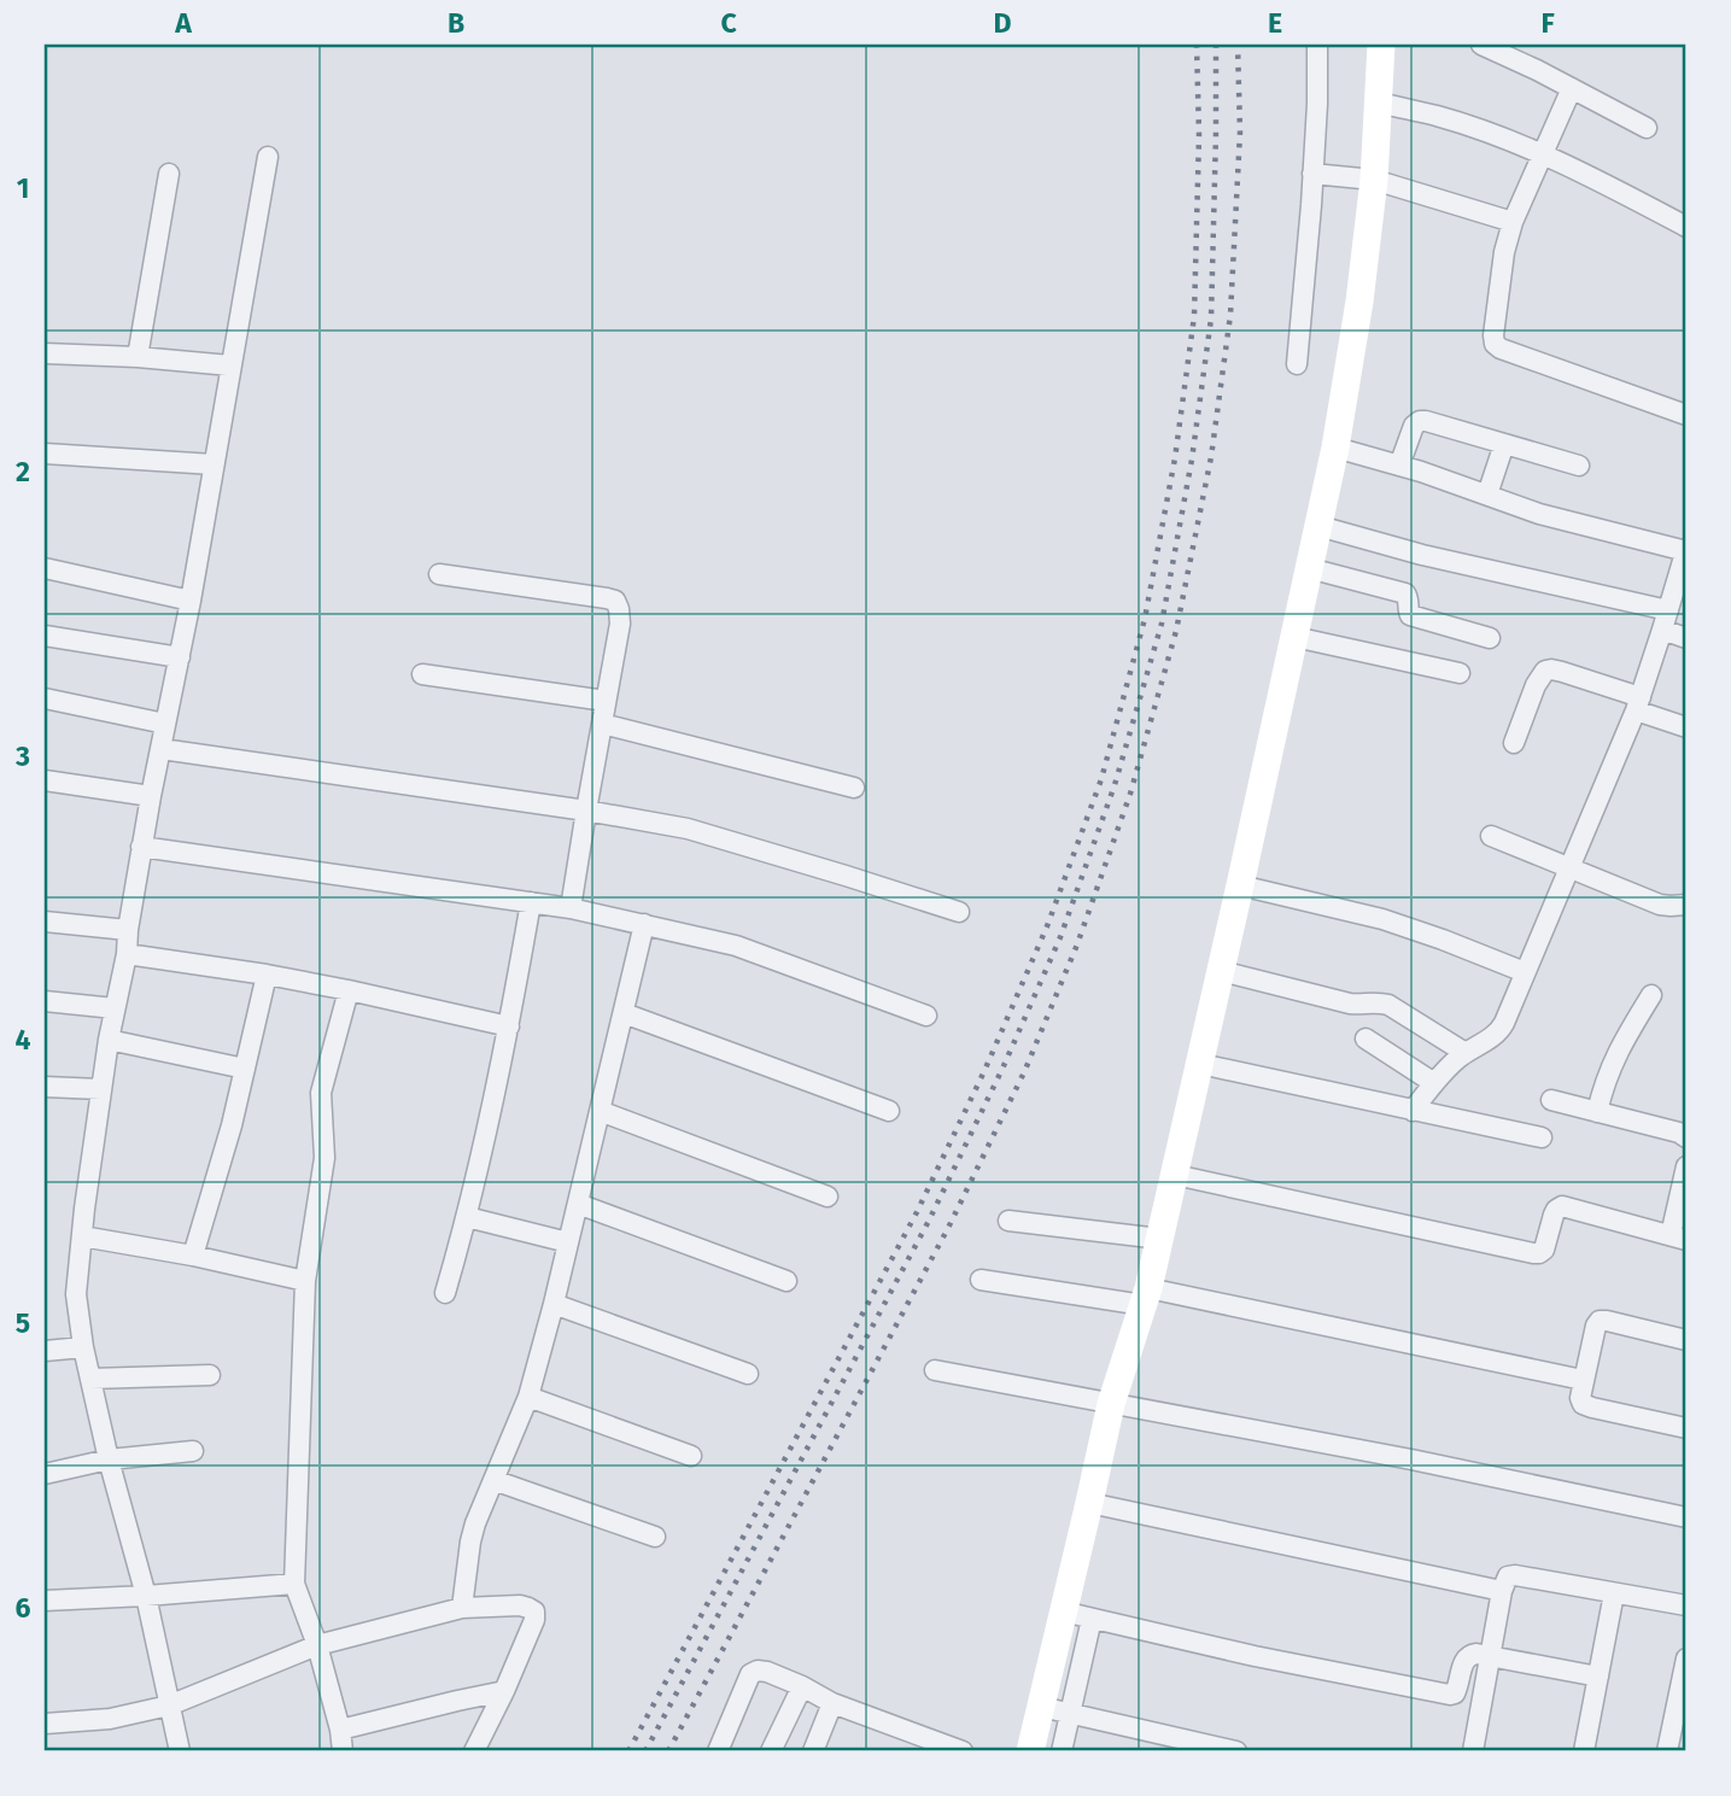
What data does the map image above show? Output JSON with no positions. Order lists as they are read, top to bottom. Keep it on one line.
{"grid":{"columns":["A","B","C","D","E","F"],"rows":["1","2","3","4","5","6"]}}
